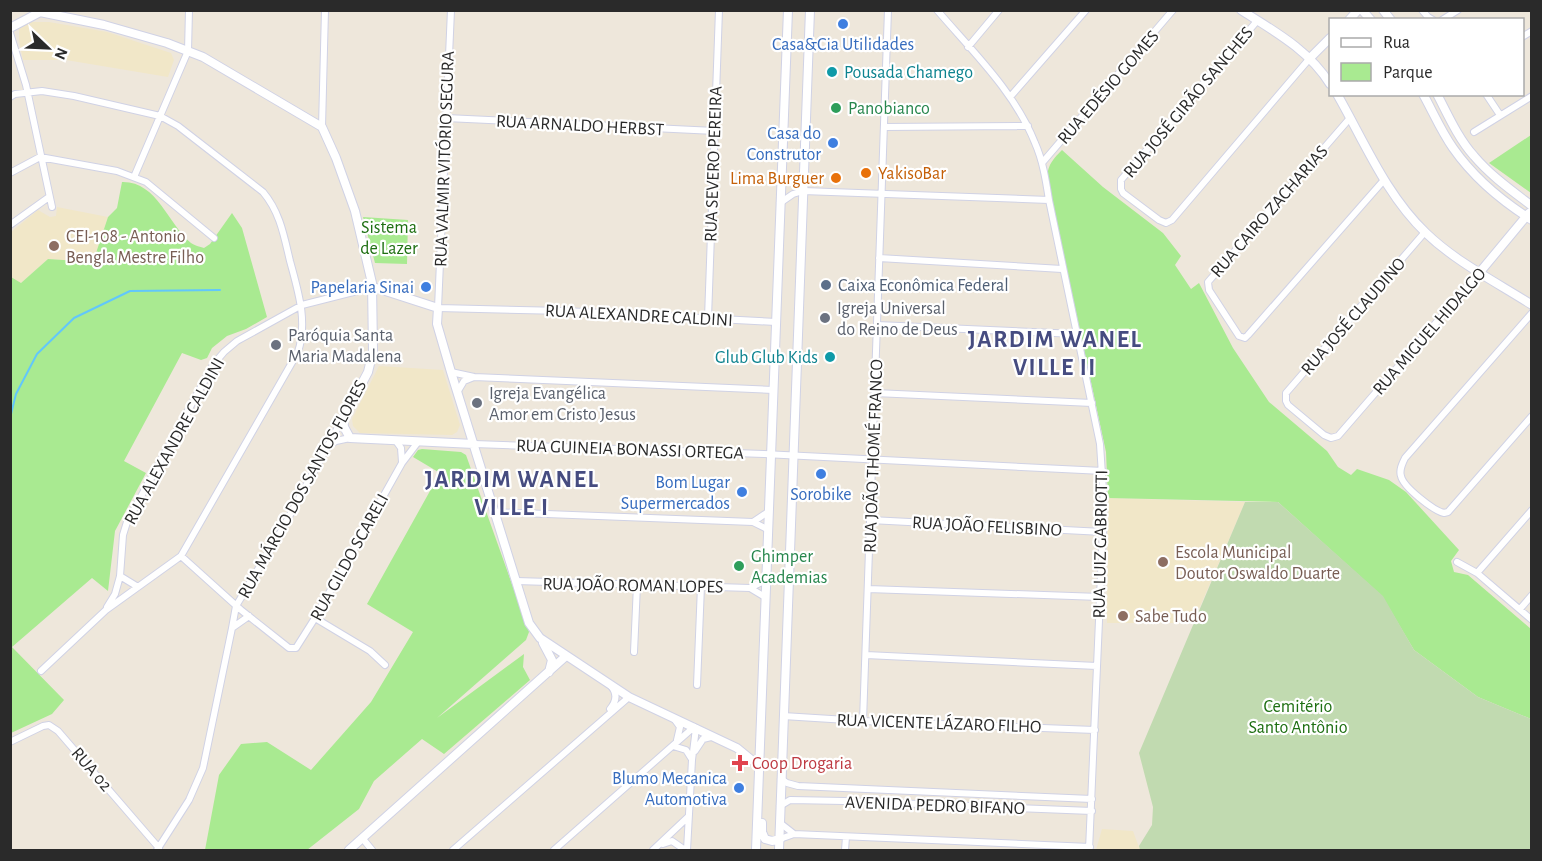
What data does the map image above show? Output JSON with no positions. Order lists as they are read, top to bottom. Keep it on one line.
{"streets":{"street":["RUA EDÉSIO GOMES","RUA JOSÉ GIRÃO SANCHES","RUA ARNALDO HERBST","RUA VALMIR VITÓRIO SEGURA","RUA SEVERO PEREIRA","RUA CAIRO ZACHARIAS","RUA ALEXANDRE CALDINI","RUA JOSÉ CLAUDINO","RUA MIGUEL HIDALGO","RUA GUINEIA BONASSI ORTEGA","RUA JOÃO THOMÉ FRANCO","RUA MÁRCIO DOS SANTOS FLORES","RUA JOÃO FELISBINO","RUA LUIZ GABRIOTTI","RUA GILDO SCARELI","RUA JOÃO ROMAN LOPES","RUA VICENTE LÁZARO FILHO","RUA 02","AVENIDA PEDRO BIFANO"]},"crossings":[["RUA EDÉSIO GOMES","RUA LUIZ GABRIOTTI"],["RUA ARNALDO HERBST","RUA VALMIR VITÓRIO SEGURA"],["RUA ARNALDO HERBST","RUA SEVERO PEREIRA"],["RUA VALMIR VITÓRIO SEGURA","RUA ALEXANDRE CALDINI"],["RUA SEVERO PEREIRA","RUA ALEXANDRE CALDINI"],["RUA ALEXANDRE CALDINI","RUA MÁRCIO DOS SANTOS FLORES"],["RUA JOSÉ CLAUDINO","RUA MIGUEL HIDALGO"],["RUA GUINEIA BONASSI ORTEGA","RUA JOÃO THOMÉ FRANCO"],["RUA GUINEIA BONASSI ORTEGA","RUA MÁRCIO DOS SANTOS FLORES"],["RUA GUINEIA BONASSI ORTEGA","RUA LUIZ GABRIOTTI"],["RUA GUINEIA BONASSI ORTEGA","RUA GILDO SCARELI"],["RUA JOÃO THOMÉ FRANCO","RUA JOÃO FELISBINO"],["RUA JOÃO THOMÉ FRANCO","RUA VICENTE LÁZARO FILHO"],["RUA MÁRCIO DOS SANTOS FLORES","RUA GILDO SCARELI"],["RUA MÁRCIO DOS SANTOS FLORES","RUA 02"],["RUA JOÃO FELISBINO","RUA LUIZ GABRIOTTI"],["RUA LUIZ GABRIOTTI","RUA VICENTE LÁZARO FILHO"],["RUA LUIZ GABRIOTTI","AVENIDA PEDRO BIFANO"]],"districts":["JARDIM WANEL VILLE II","JARDIM WANEL VILLE I"],"parks":["Sistema de Lazer","Cemitério Santo Antônio"],"places":{"other":["Casa&Cia Utilidades","Pousada Chamego","Panobianco","Casa do Construtor","YakisoBar","Lima Burguer","CEI-108 - Antonio Bengla Mestre Filho","Caixa Econômica Federal","Papelaria Sinai","Igreja Universal do Reino de Deus","Paróquia Santa Maria Madalena","Glub Glub Kids","Igreja Evangélica Amor em Cristo Jesus","Sorobike","Bom Lugar Supermercados","Escola Municipal Doutor Oswaldo Duarte","Ghimper Academias","Sabe Tudo","Blumo Mecanica Automotiva"],"health":["Coop Drogaria"]},"legend":["Rua","Parque"],"north":"bottom right"}
